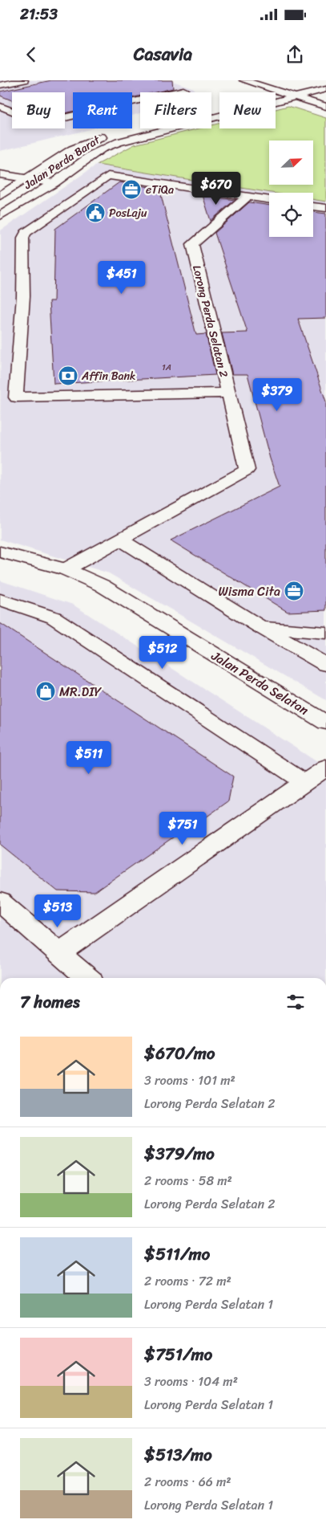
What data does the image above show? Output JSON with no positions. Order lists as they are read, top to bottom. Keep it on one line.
{"streets":{"street":["Jalan Perda Barat","Lorong Perda Selatan 2","Jalan Perda Selatan"]},"places":{"office":["eTiQa","Wisma Cita"],"public building":["PosLaju"],"bank":["Affin Bank"],"shop":["MR.DIY"]},"house_numbers":["1A"],"north":"top right","page":{"status":"21:53","header":"Casavia","chip":["Buy","Rent","Filters","New"],"price":["$670","$451","$379","$512","$511","$751","$513"],"heading":"7 homes","list":[{"name":"$670/mo","note":"3 rooms · 101 m² · Lorong Perda Selatan 2"},{"name":"$379/mo","note":"2 rooms · 58 m² · Lorong Perda Selatan 2"},{"name":"$511/mo","note":"2 rooms · 72 m² · Lorong Perda Selatan 1"},{"name":"$751/mo","note":"3 rooms · 104 m² · Lorong Perda Selatan 1"},{"name":"$513/mo","note":"2 rooms · 66 m² · Lorong Perda Selatan 1"}]}}
